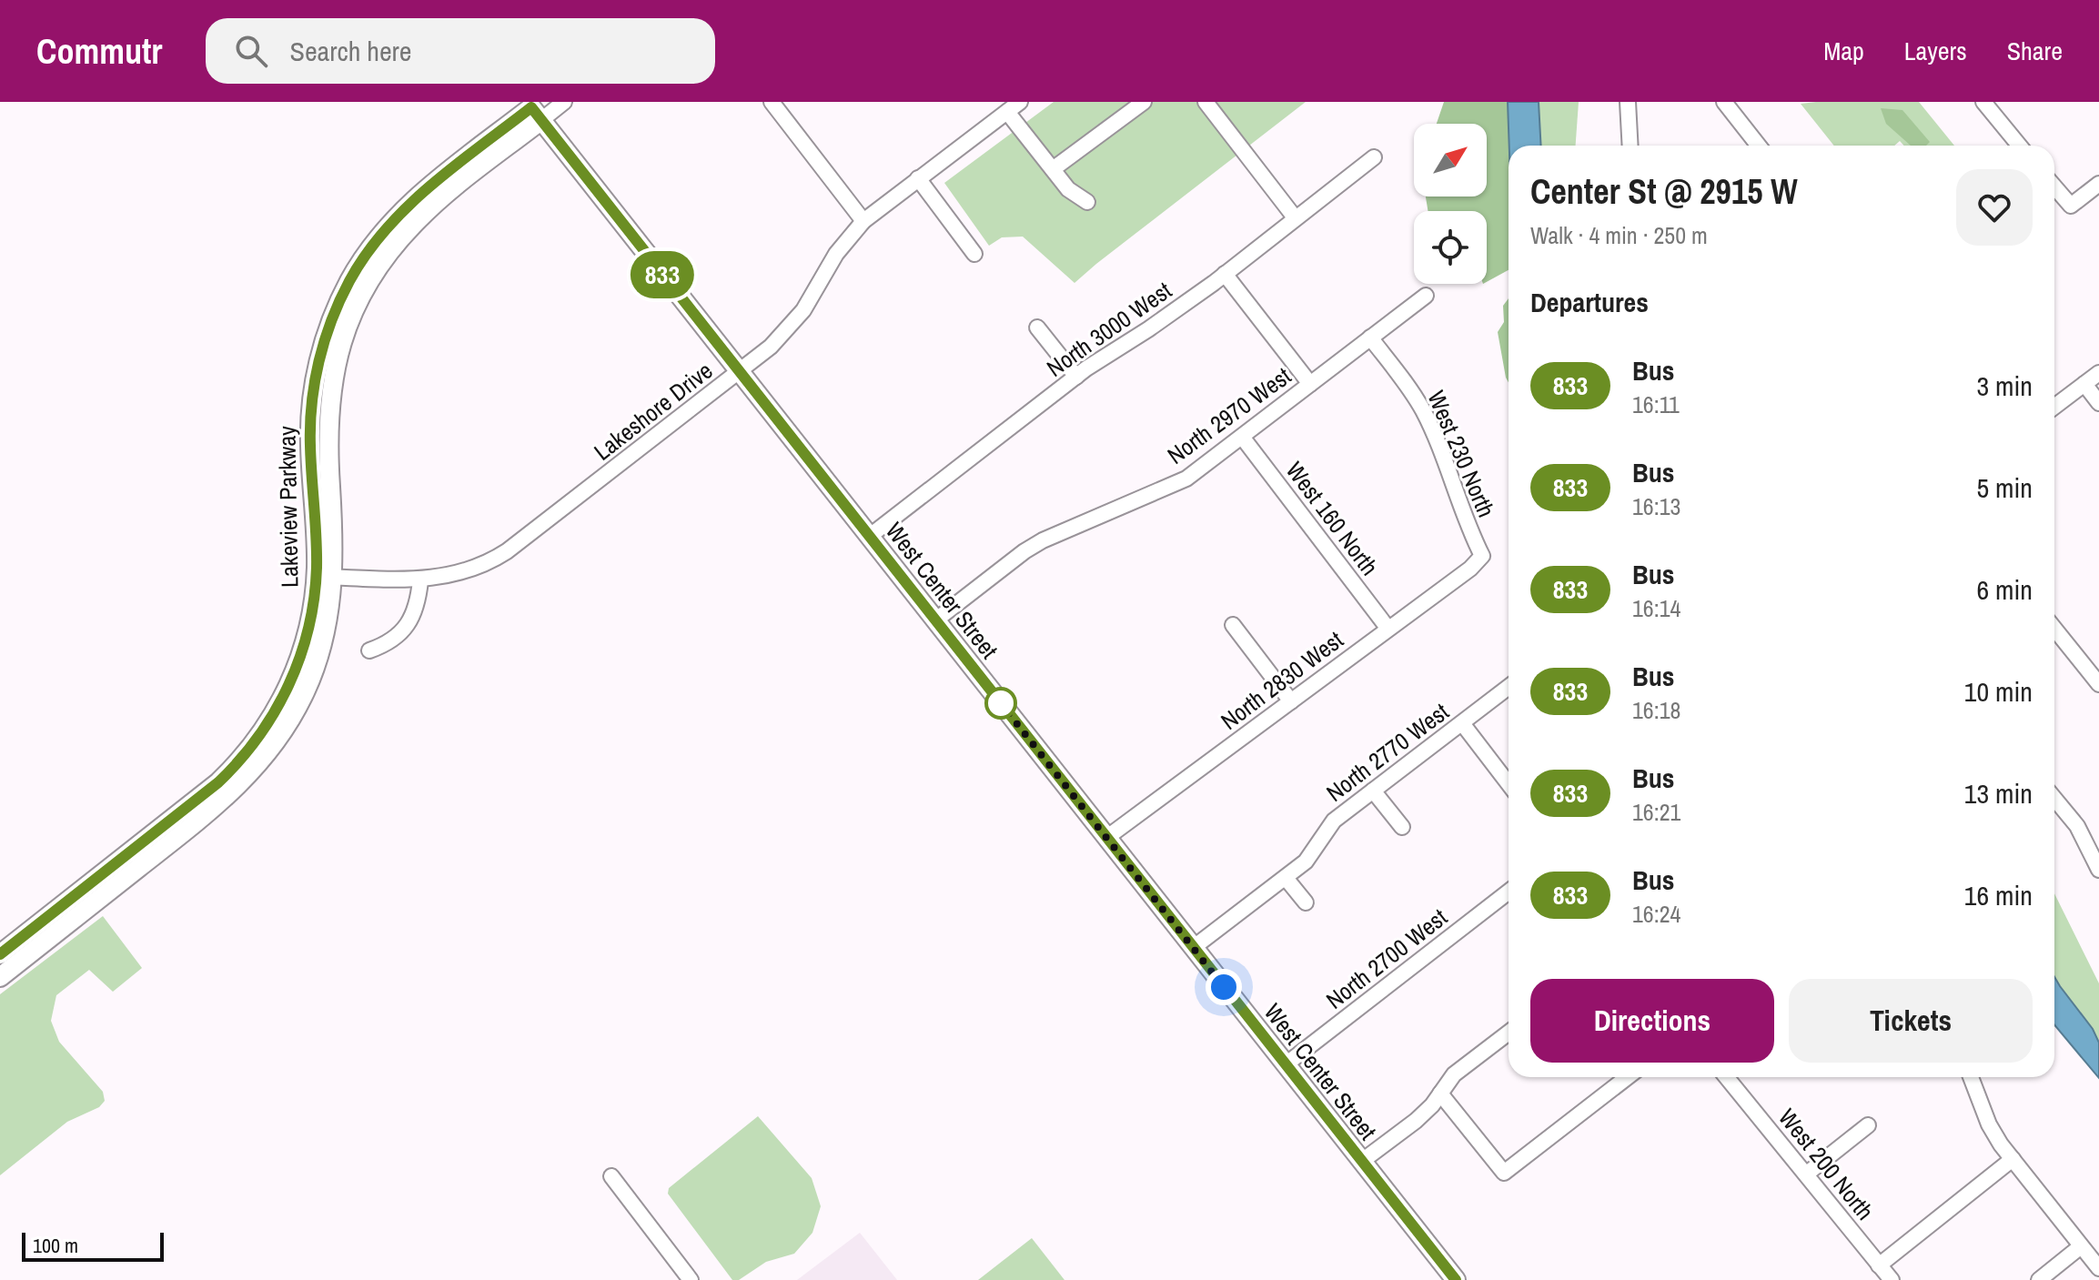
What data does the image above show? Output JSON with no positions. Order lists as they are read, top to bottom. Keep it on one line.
{"streets":{"main road":["Lakeview Parkway","West Center Street"],"street":["North 3000 West","Lakeshore Drive","North 2970 West","West 230 North","West 160 North","North 2830 West","North 2770 West","North 2700 West","West 200 North"]},"crossings":[["North 3000 West","West Center Street"],["Lakeshore Drive","Lakeview Parkway"],["Lakeshore Drive","West Center Street"],["North 2970 West","West 230 North"],["North 2970 West","West 160 North"],["North 2970 West","West Center Street"],["West 230 North","North 2830 West"],["Lakeview Parkway","West Center Street"],["West 160 North","North 2830 West"],["West Center Street","North 2830 West"],["West Center Street","North 2770 West"],["West Center Street","North 2700 West"]],"lines":["bus line 833"],"scale_bar":"100 m","north":"top right","page":{"header":"Commutr","search":"Search here","nav":["Map","Layers","Share"],"on_map":"833","heading":[["Center St @ 2915 W","Walk · 4 min · 250 m"],"Departures"],"list":[{"mark":"833","name":"Bus","note":"16:11","value":"3 min"},{"mark":"833","name":"Bus","note":"16:13","value":"5 min"},{"mark":"833","name":"Bus","note":"16:14","value":"6 min"},{"mark":"833","name":"Bus","note":"16:18","value":"10 min"},{"mark":"833","name":"Bus","note":"16:21","value":"13 min"},{"mark":"833","name":"Bus","note":"16:24","value":"16 min"}],"buttons":["Directions","Tickets"],"scale":"100 m"}}
